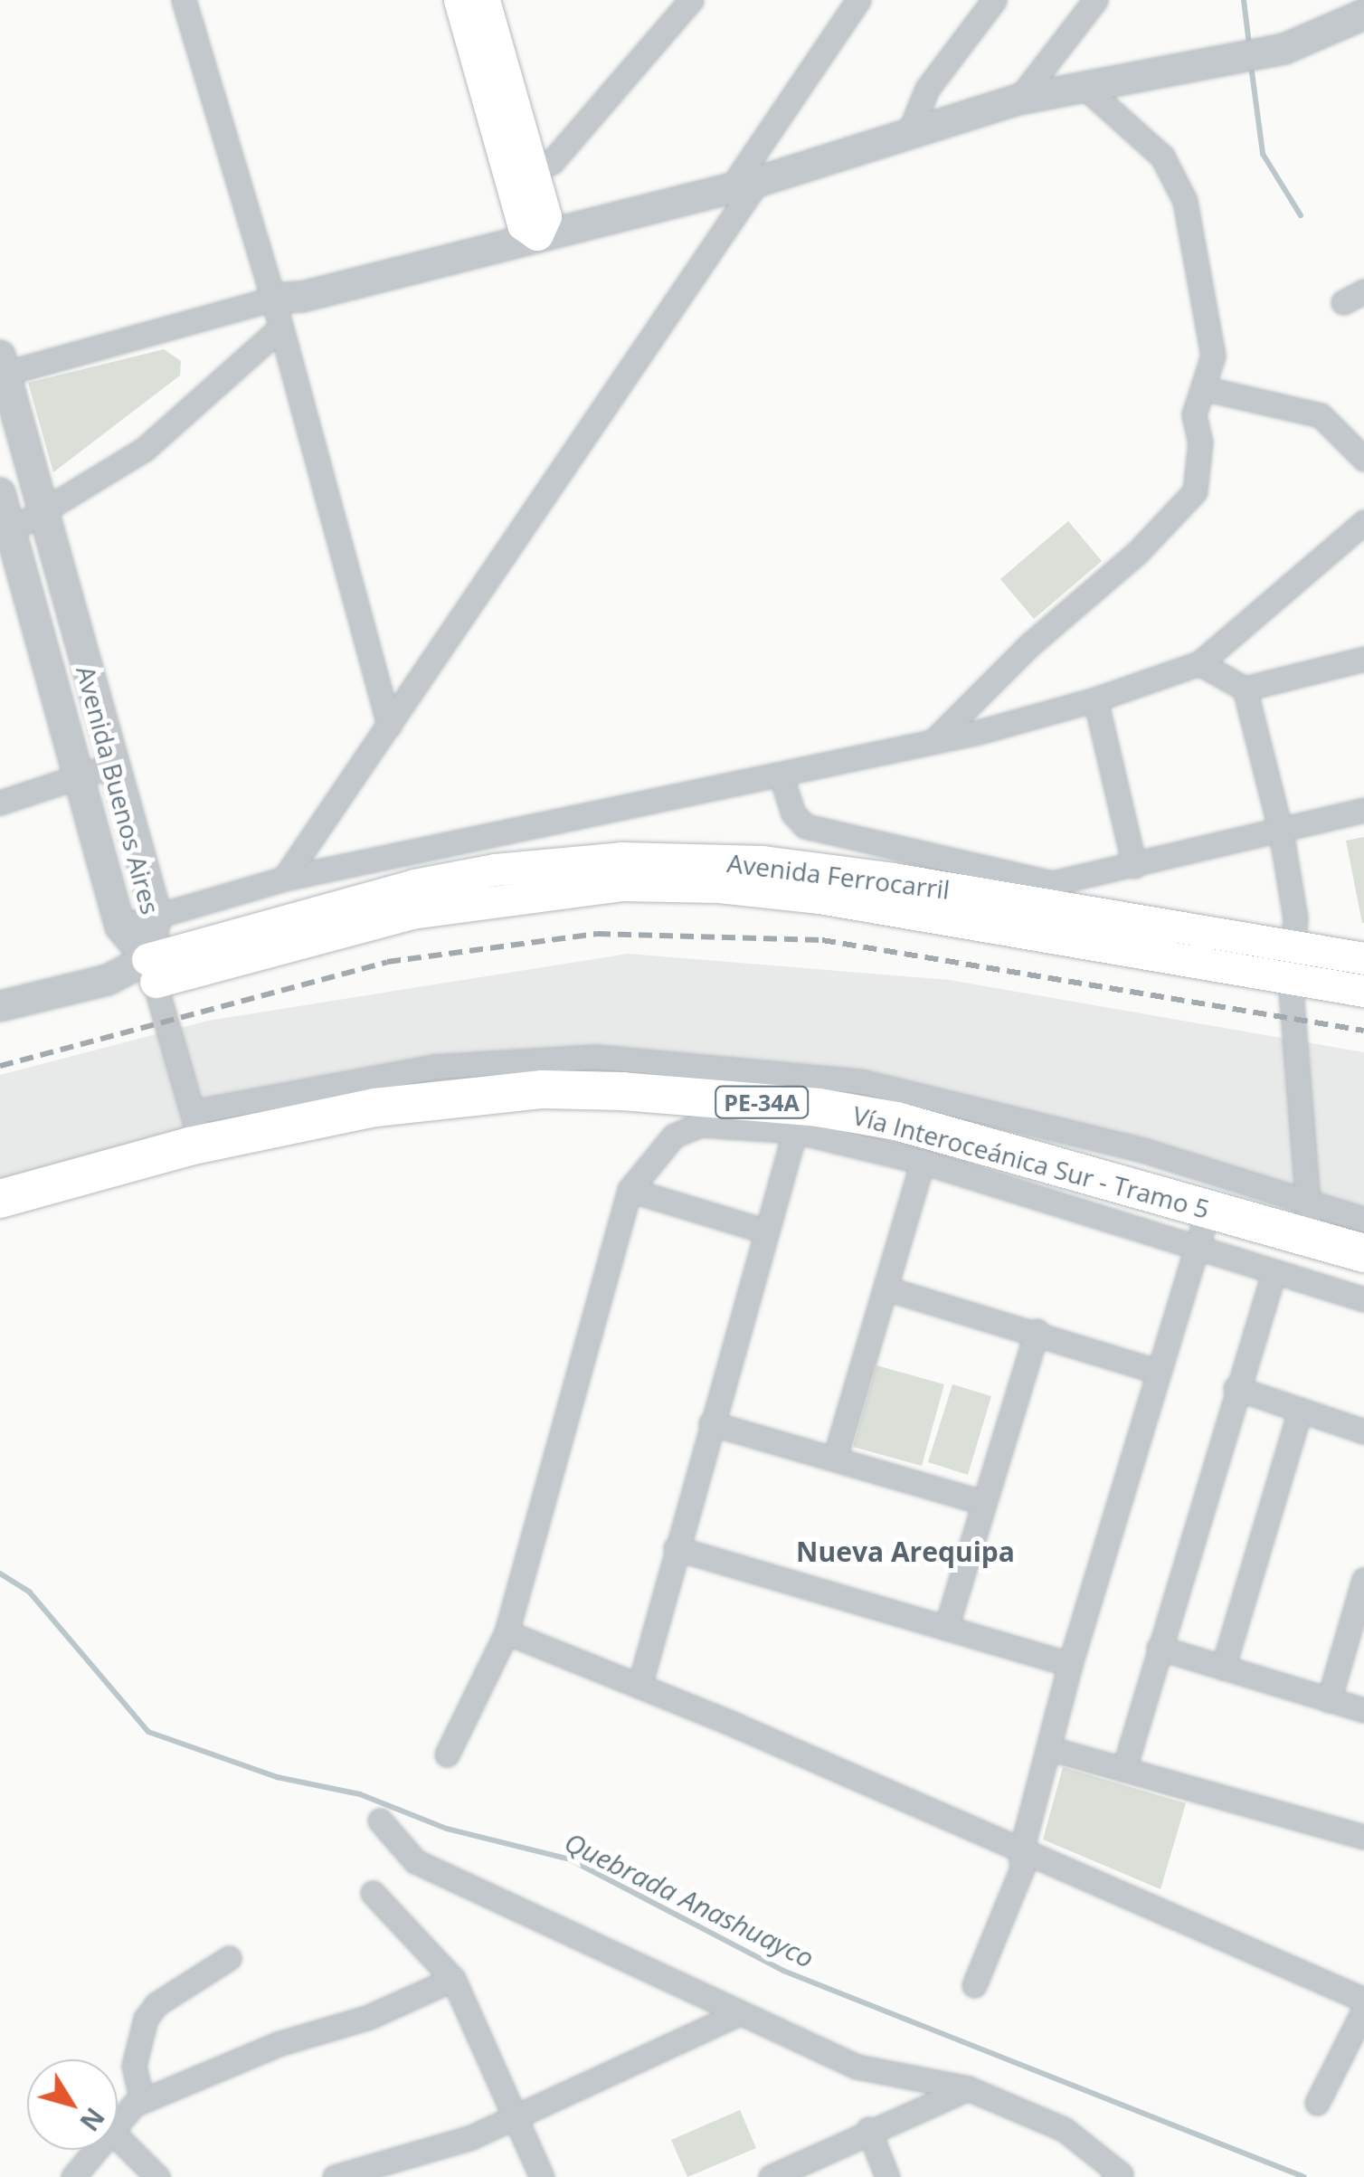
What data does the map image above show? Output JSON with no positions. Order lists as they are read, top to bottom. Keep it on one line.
{"streets":{"highway":["PE-34A","Vía Interoceánica Sur - Tramo 5"],"main road":["Avenida Ferrocarril"],"street":["Avenida Buenos Aires"]},"crossings":[["Avenida Buenos Aires","Avenida Ferrocarril"]],"districts":["Nueva Arequipa"],"water":["Quebrada Anashuayco"],"north":"bottom right"}
